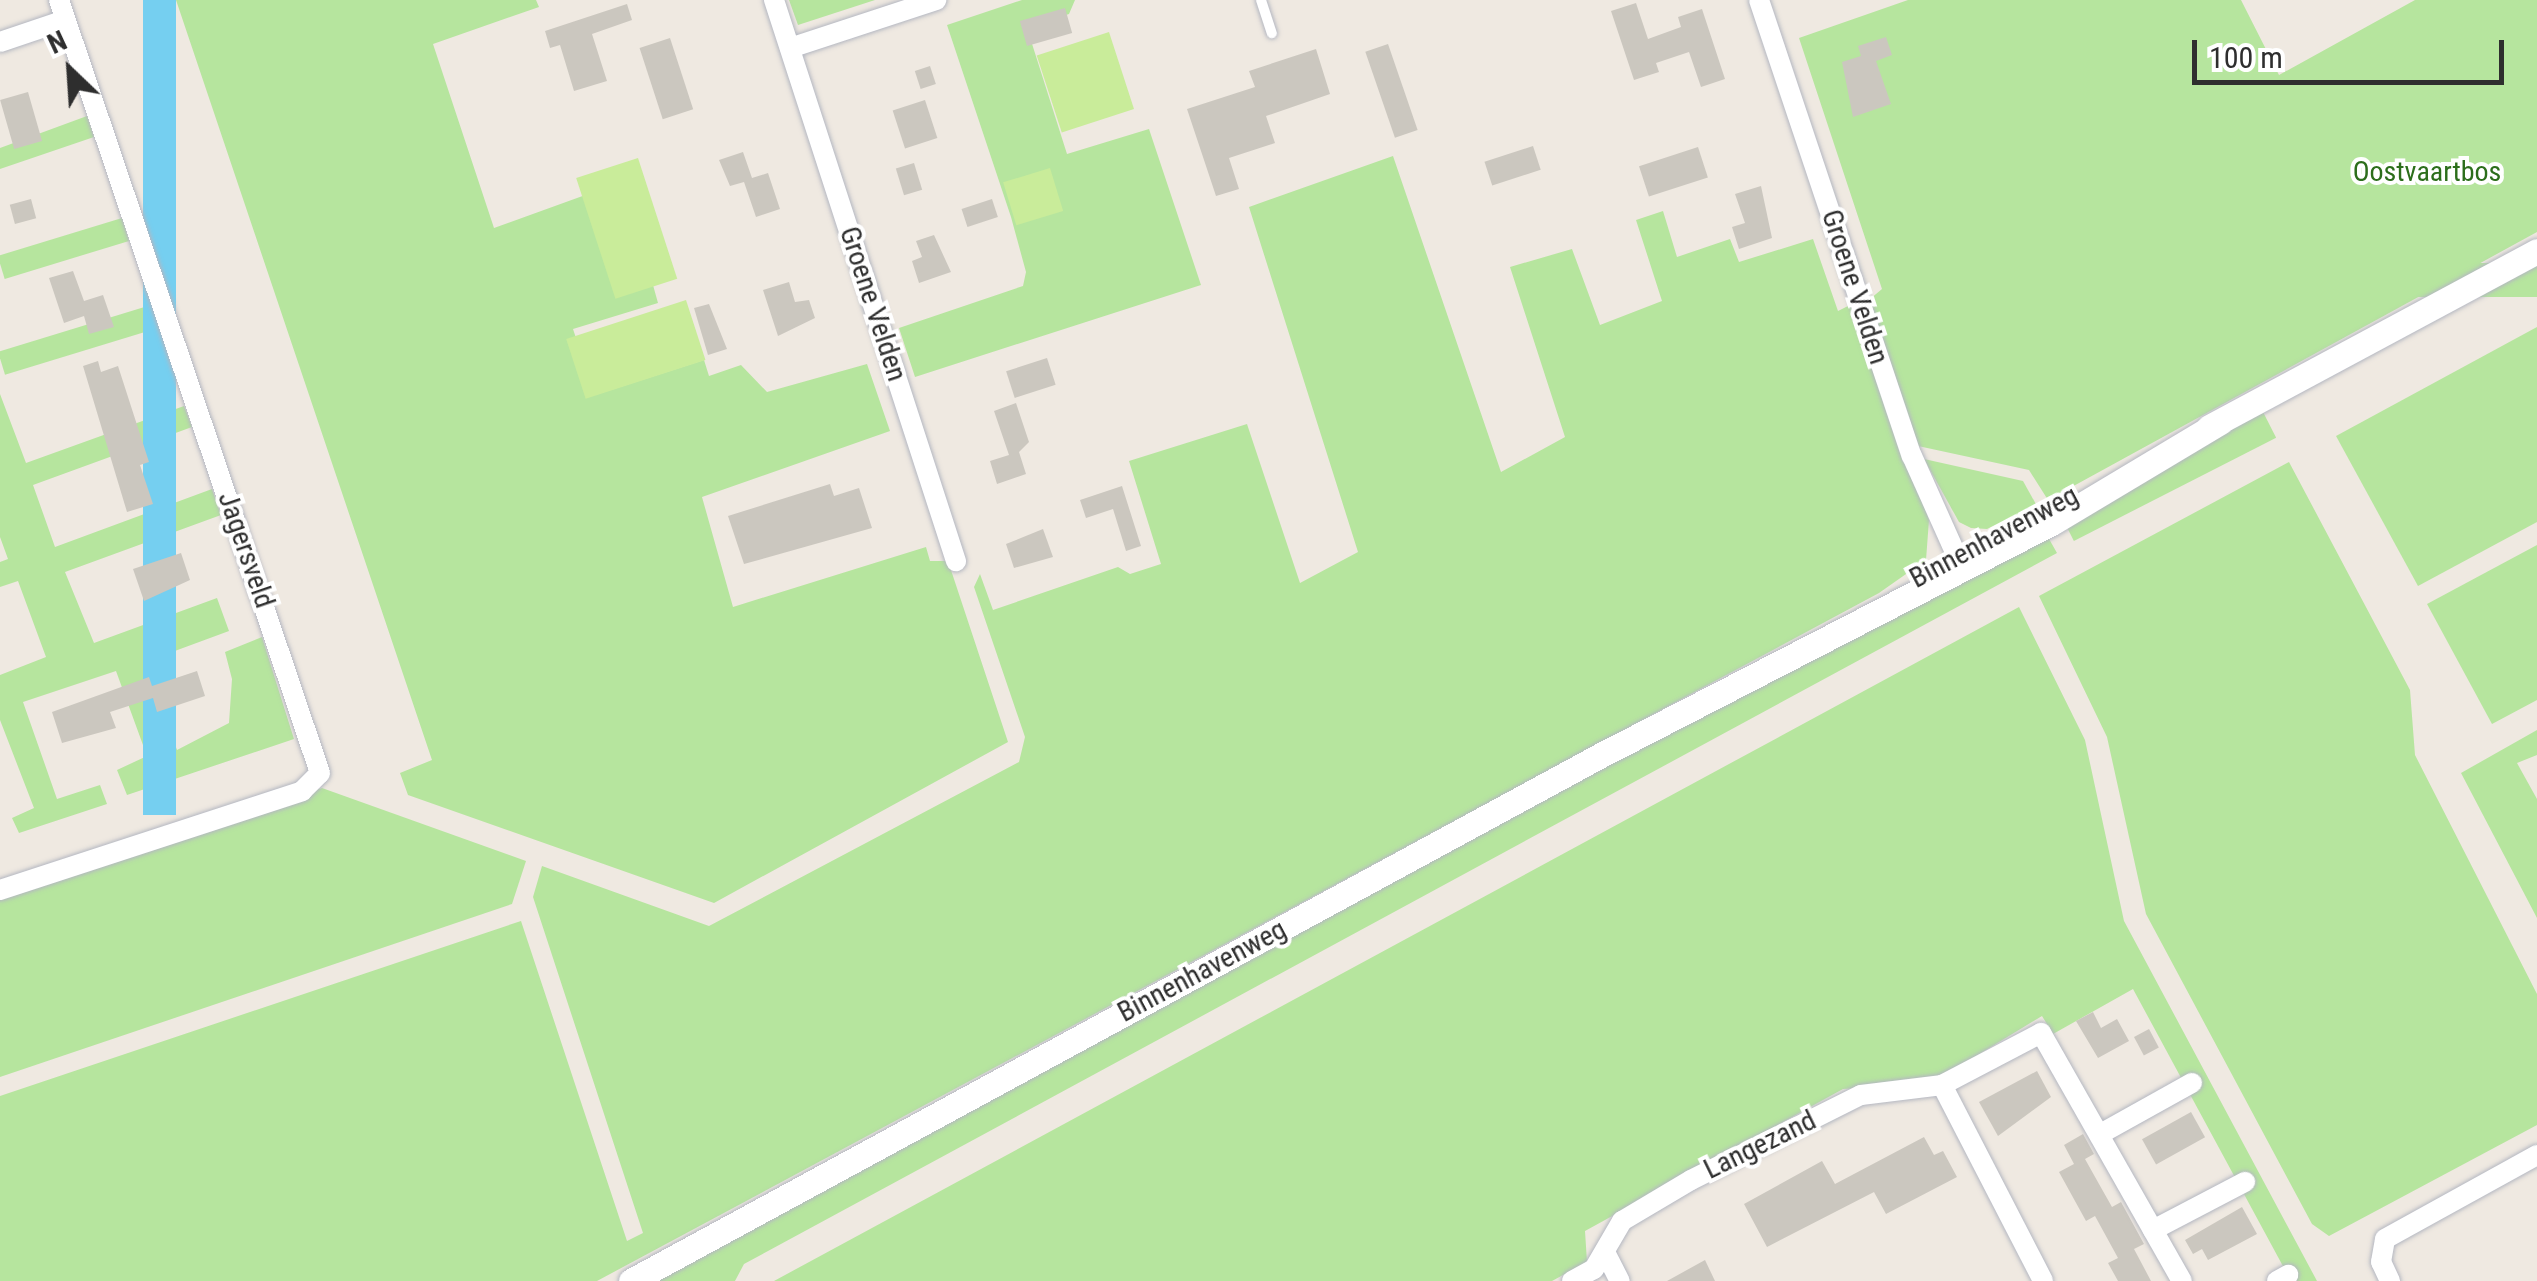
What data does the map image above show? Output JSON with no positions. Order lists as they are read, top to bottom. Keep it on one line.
{"streets":{"street":["Groene Velden","Binnenhavenweg","Jagersveld","Langezand"]},"crossings":[["Groene Velden","Binnenhavenweg"]],"parks":["Oostvaartbos"],"scale_bar":"100 m","north":"top left"}
